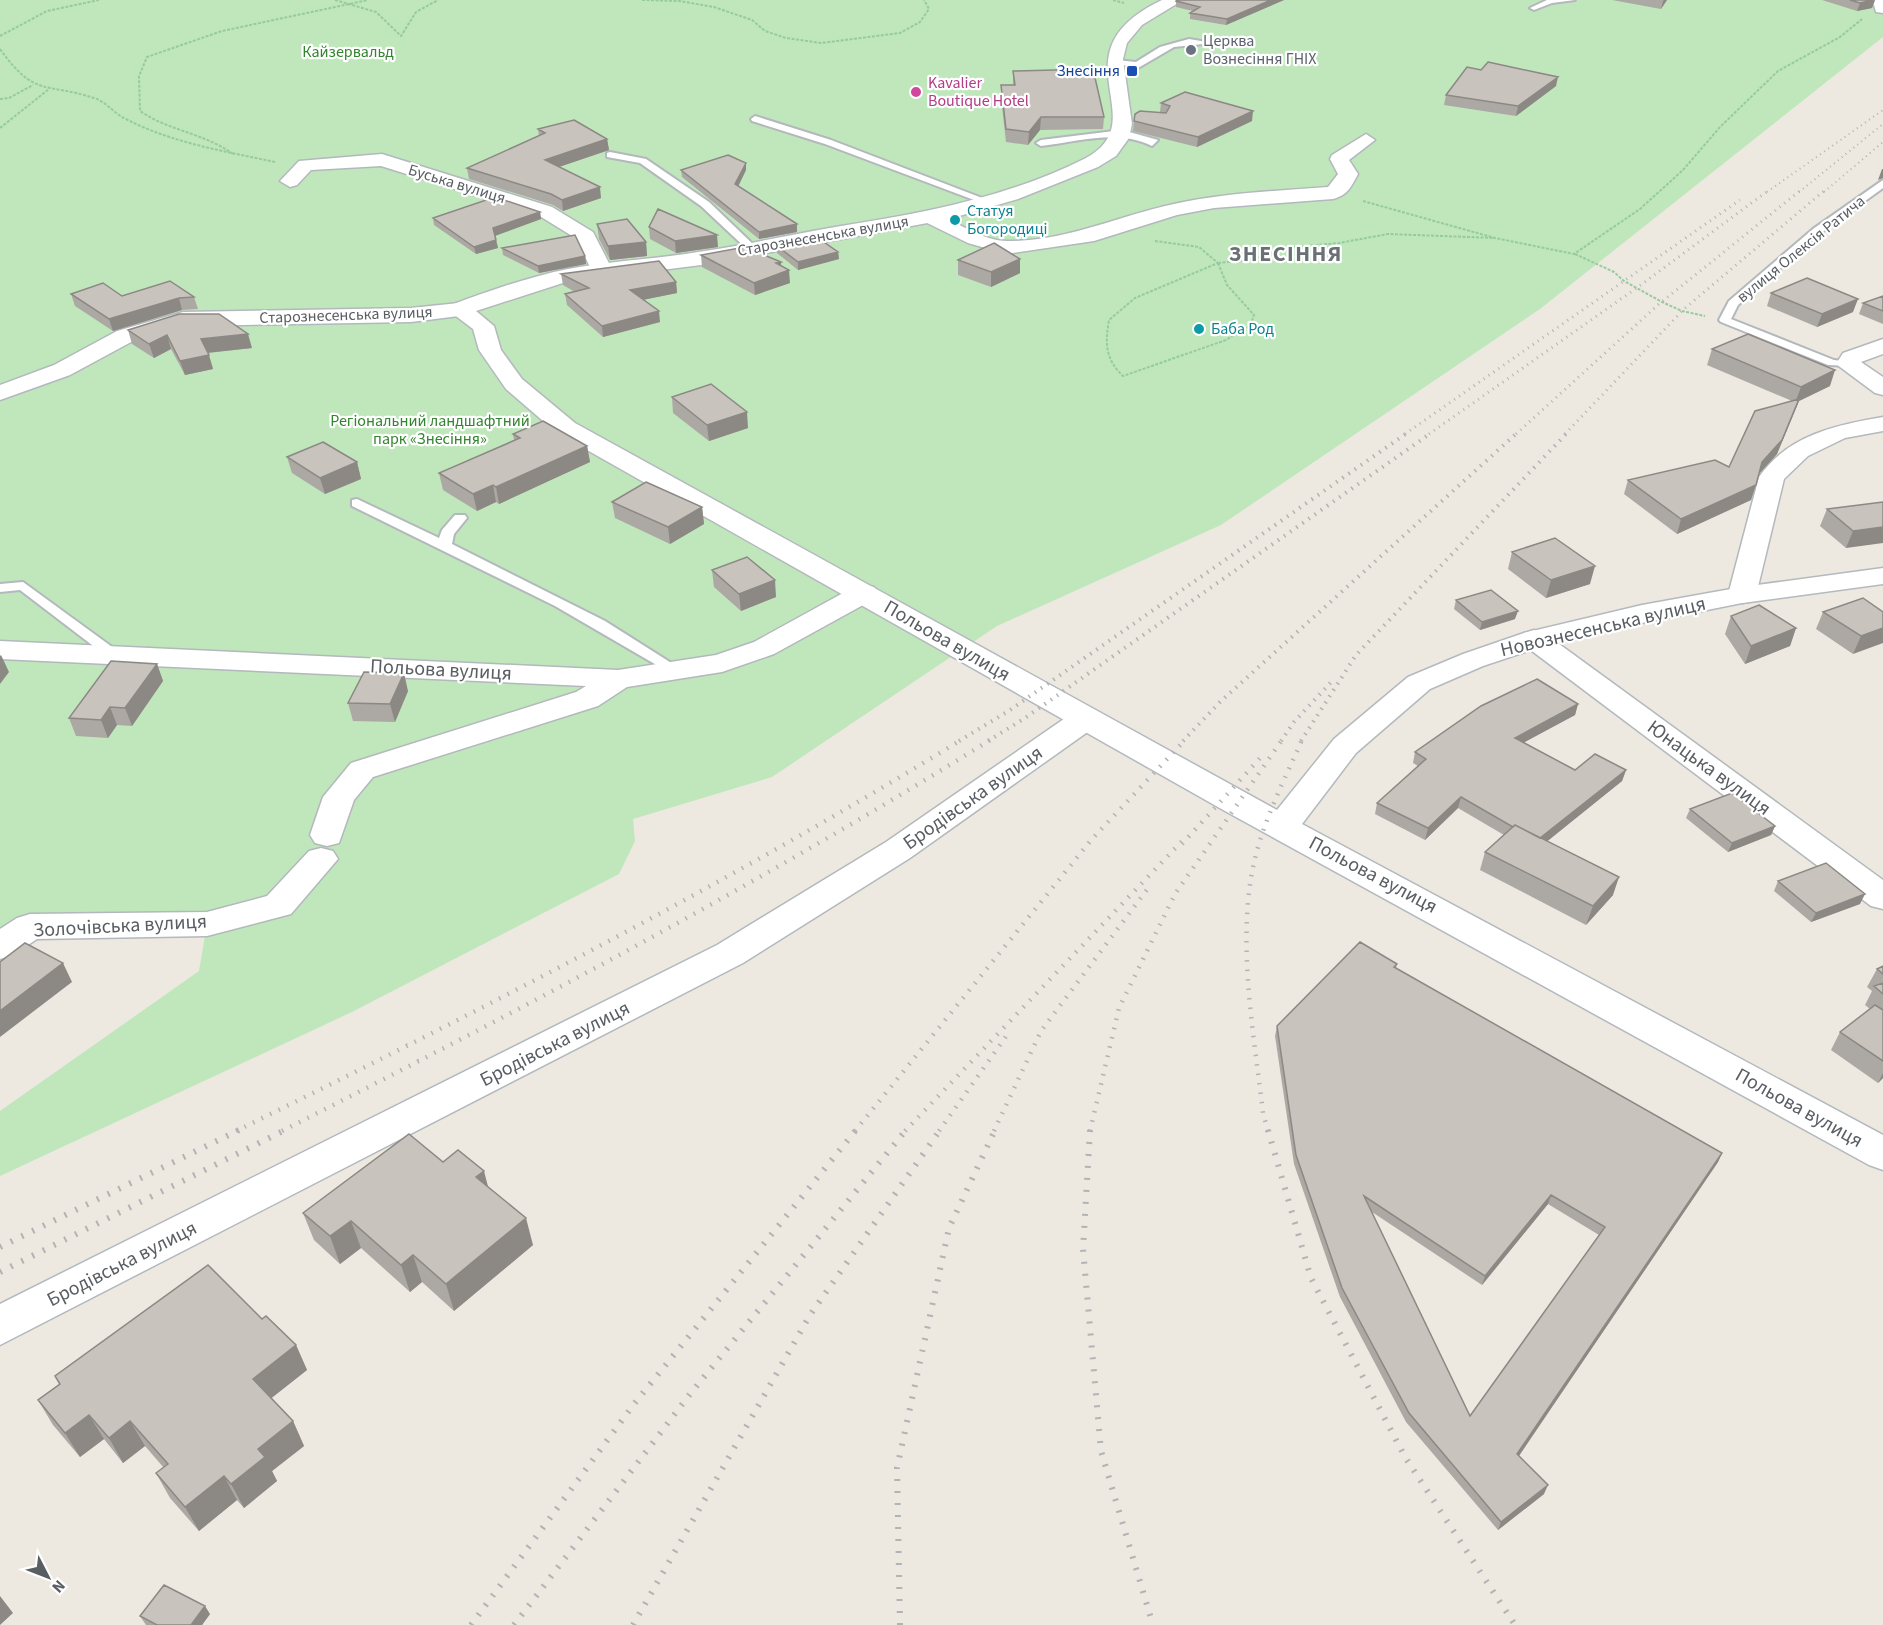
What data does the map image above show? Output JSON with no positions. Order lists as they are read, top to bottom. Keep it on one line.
{"streets":{"street":["Буська вулиця","Старознесенська вулиця","Новознесенська вулиця","Польова вулиця","Юнацька вулиця","Бродівська вулиця","Золочівська вулиця"],"lane":["вулиця Олексія Ратича"]},"crossings":[["Буська вулиця","Старознесенська вулиця"],["Новознесенська вулиця","Польова вулиця"],["Новознесенська вулиця","Юнацька вулиця"],["Польова вулиця","Бродівська вулиця"],["Польова вулиця","Золочівська вулиця"]],"districts":["ЗНЕСІННЯ"],"parks":["Кайзервальд","Регіональний ландшафтний парк «Знесіння»"],"places":{"other":["Церква Вознесіння ГНІХ","Kavalier Boutique Hotel","Статуя Богородиці","Баба Род"],"transit":["Знесіння"]},"north":"bottom right"}
